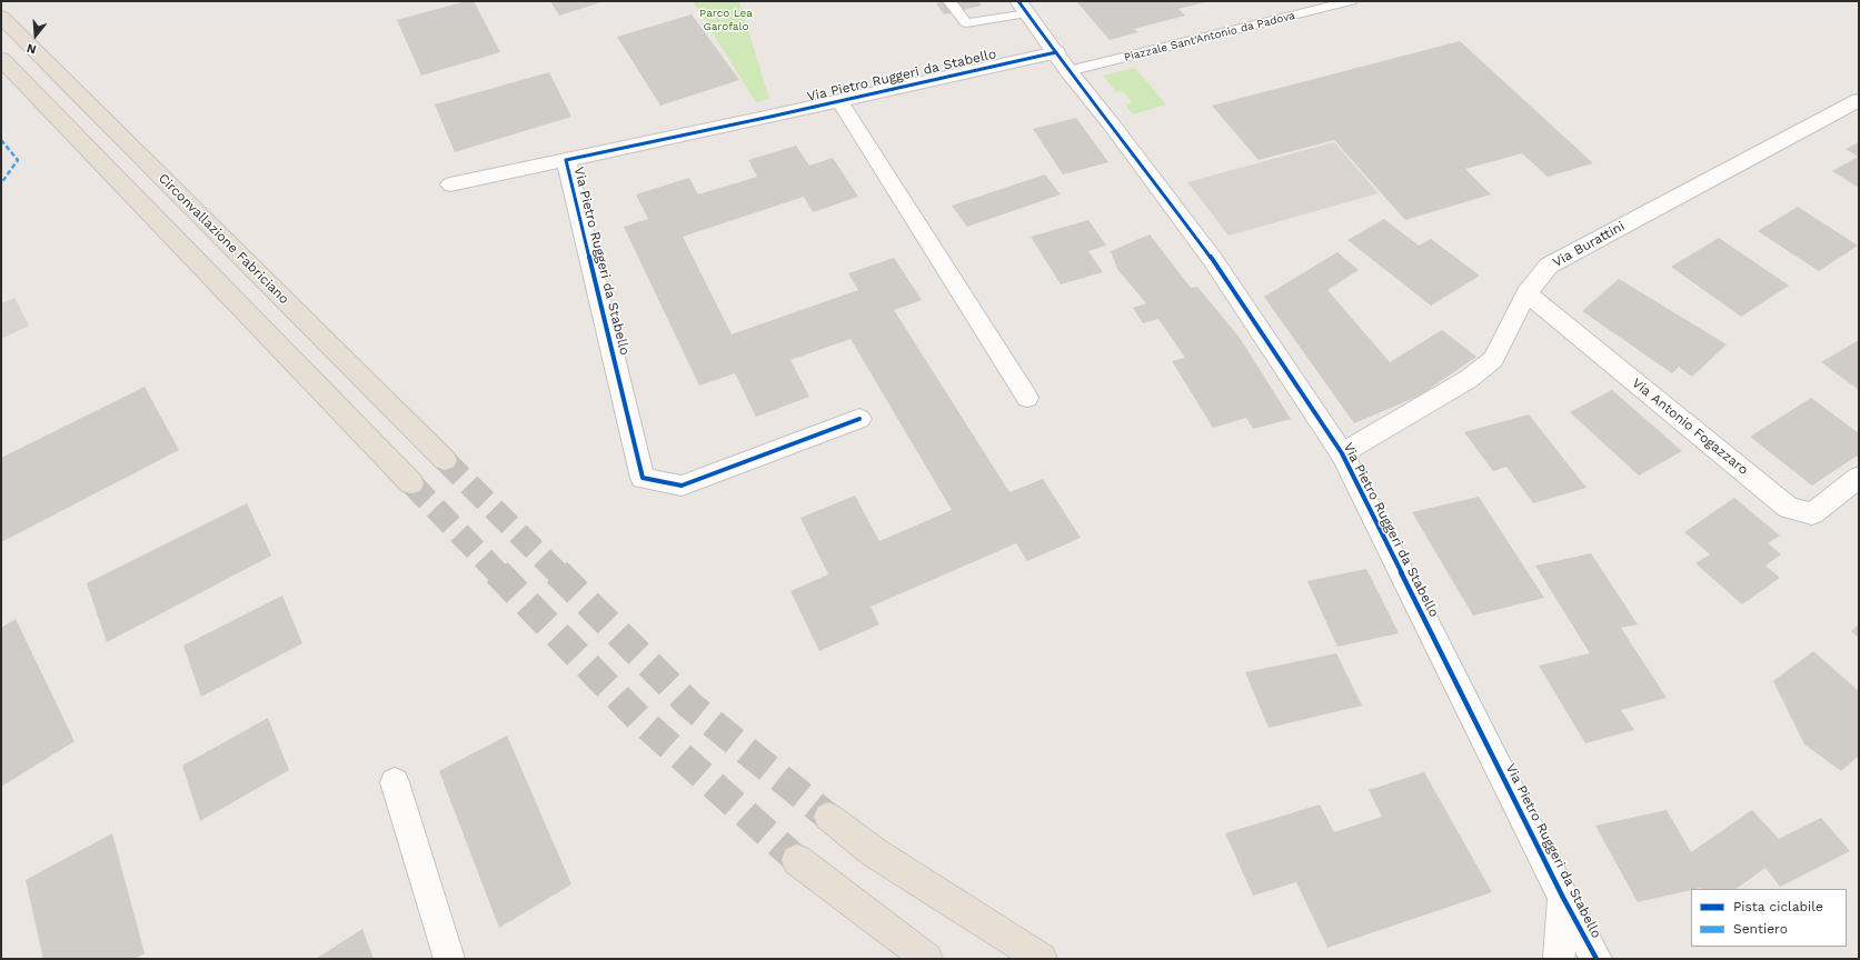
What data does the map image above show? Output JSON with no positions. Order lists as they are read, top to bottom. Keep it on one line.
{"streets":{"highway":["Circonvallazione Fabriciano"],"street":["Via Pietro Ruggeri da Stabello","Via Burattini","Via Antonio Fogazzaro"],"lane":["Piazzale Sant'Antonio da Padova"]},"crossings":[["Piazzale Sant'Antonio da Padova","Via Pietro Ruggeri da Stabello"],["Via Pietro Ruggeri da Stabello","Via Burattini"],["Via Burattini","Via Antonio Fogazzaro"]],"parks":["Parco Lea Garofalo"],"legend":["Pista ciclabile","Sentiero"],"north":"bottom"}
